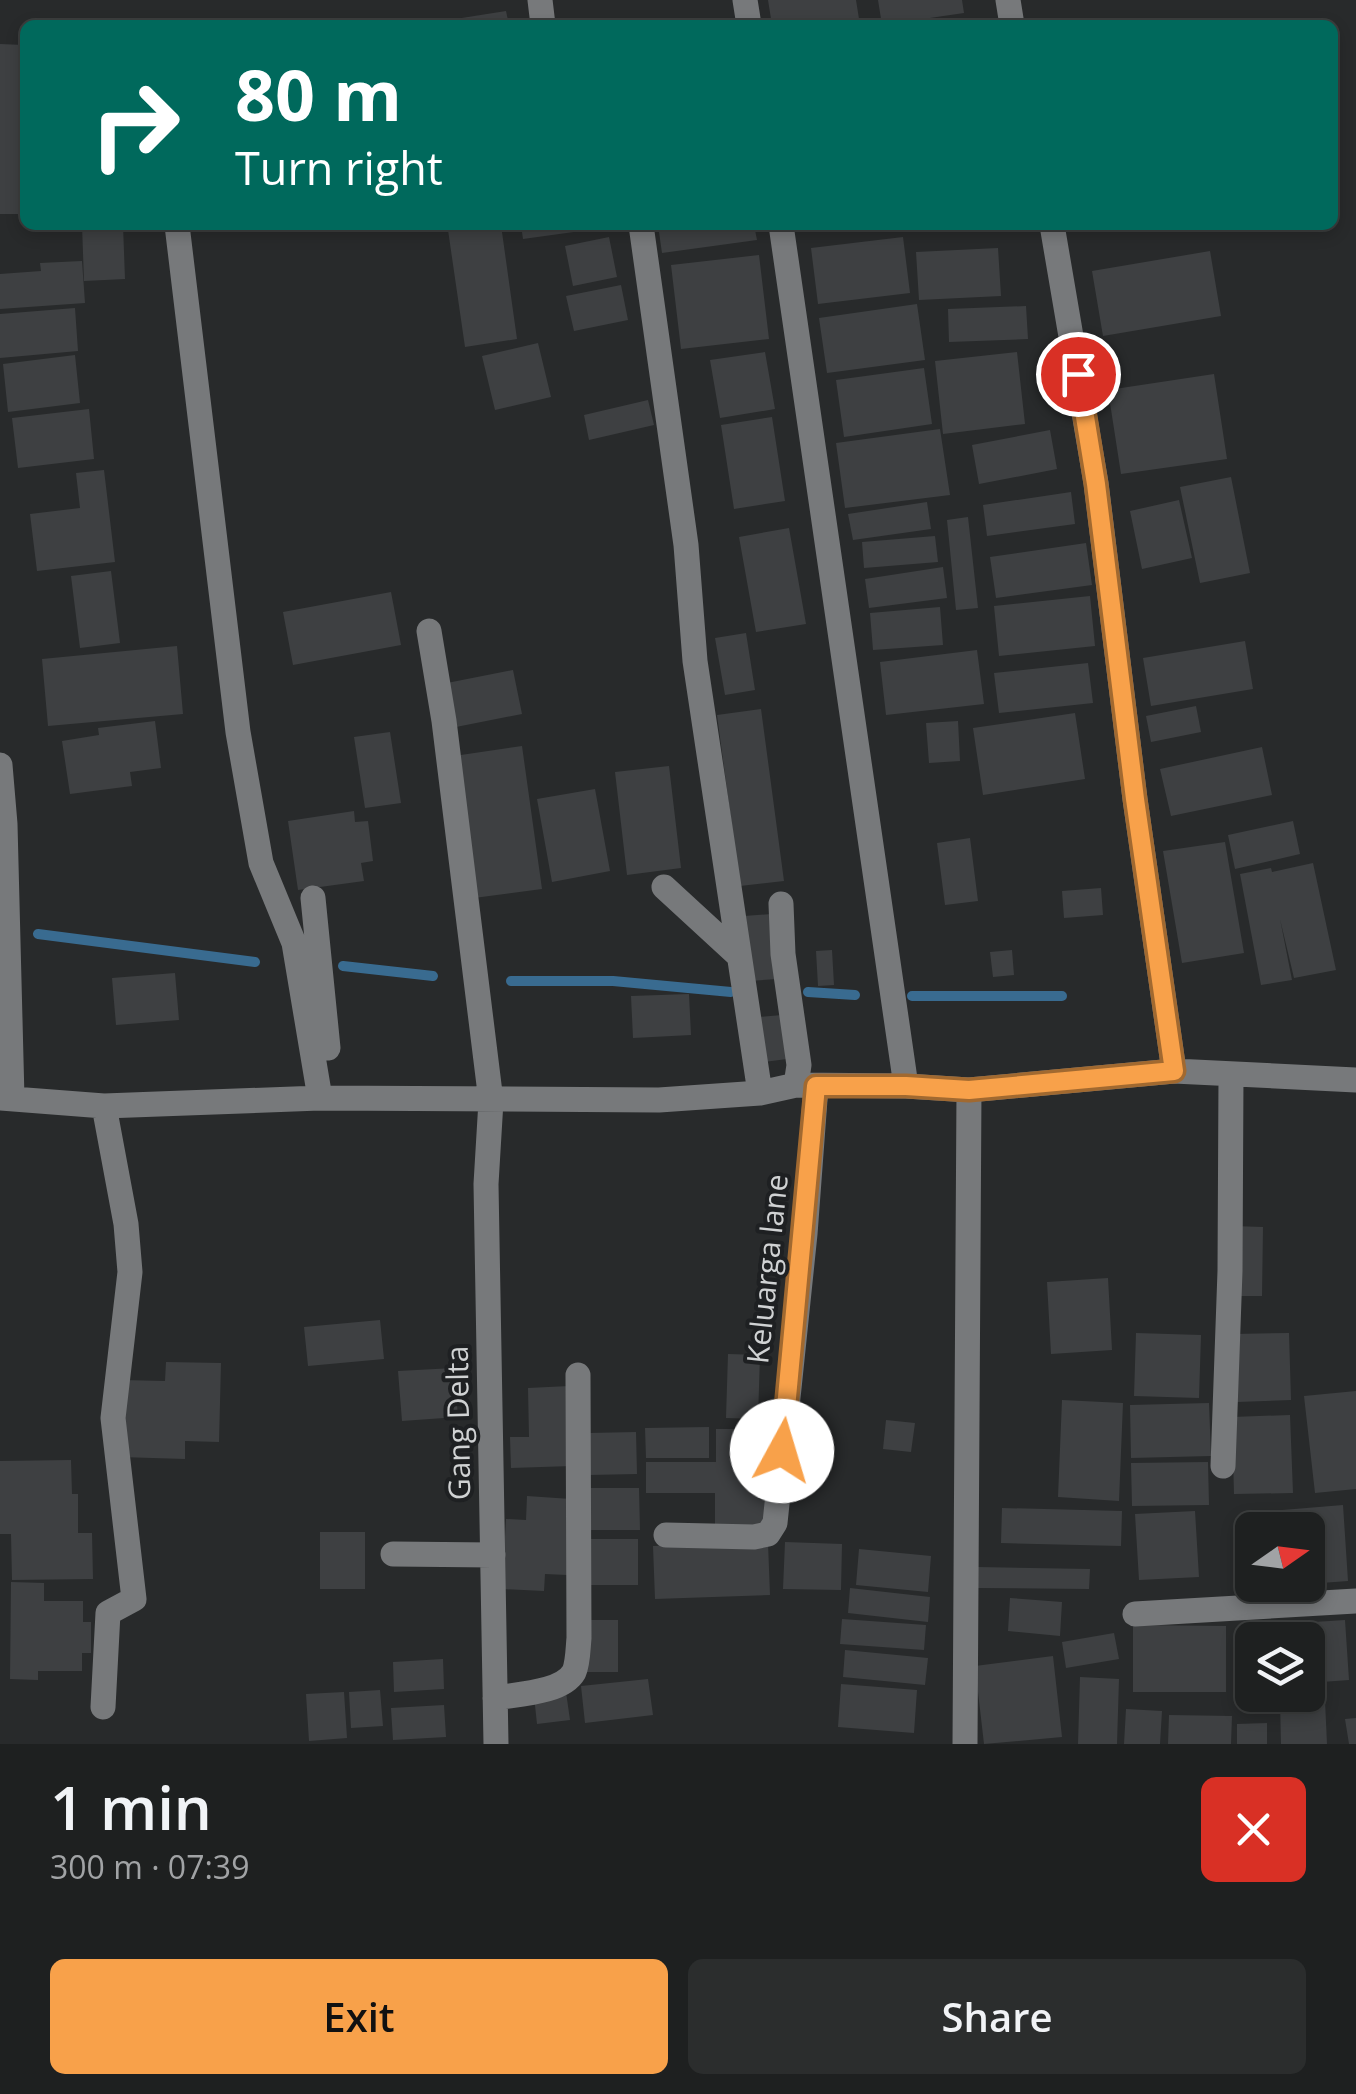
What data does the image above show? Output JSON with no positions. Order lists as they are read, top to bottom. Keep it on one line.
{"streets":{"street":["Keluarga lane","Gang Delta"]},"north":"right","page":{"turn":["80 m","Turn right"],"heading":["1 min","300 m · 07:39"],"buttons":["Exit","Share"]}}
